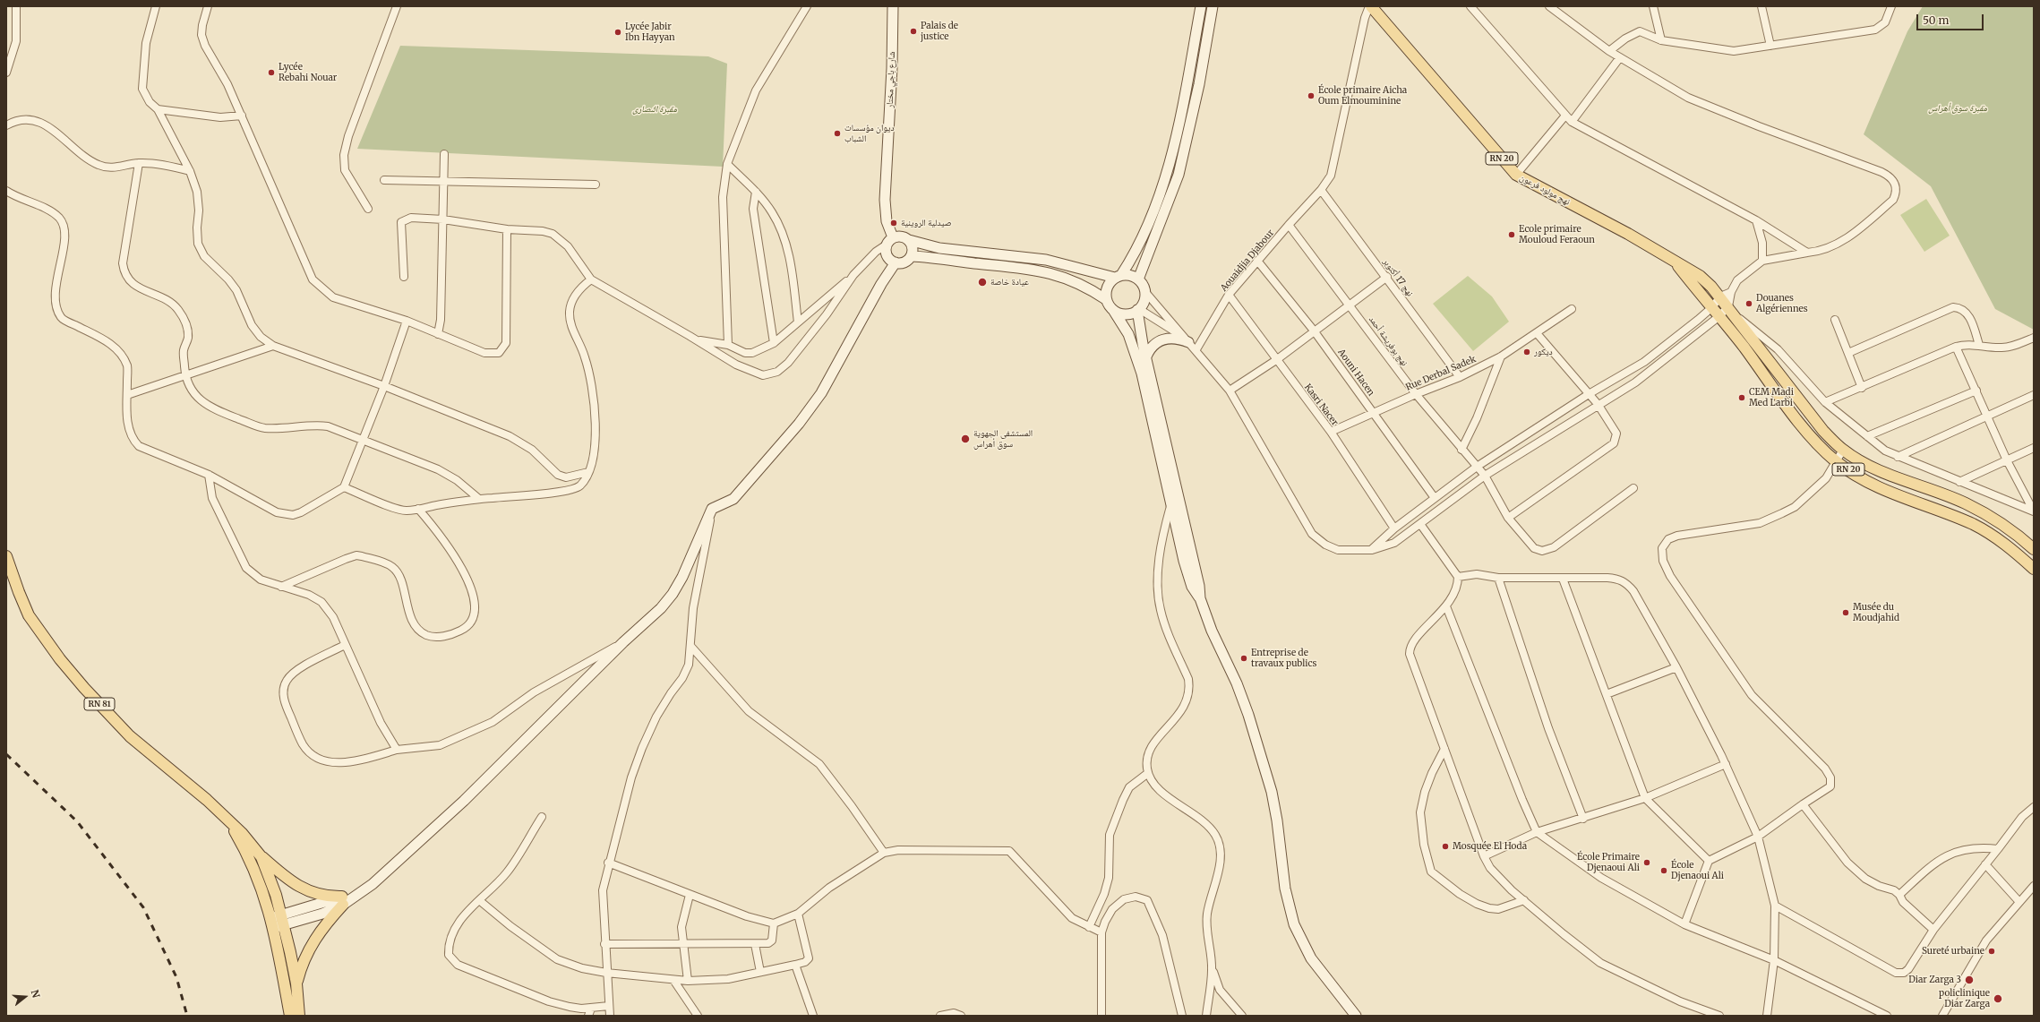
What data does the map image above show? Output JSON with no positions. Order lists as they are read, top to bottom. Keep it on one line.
{"streets":{"main road":["RN 20","نهج مولود فرعون","RN 81"],"street":["شارع باجي مختار","Aouaidjia Djabour","نهج 17 أكتوبر","نهج بوفريشة أحمد","Aouni Hacen","Rue Derbal Sadek","Kasri Nacer"]},"crossings":[["RN 20","نهج مولود فرعون"],["نهج مولود فرعون","Aouaidjia Djabour"],["Aouaidjia Djabour","نهج 17 أكتوبر"],["Aouaidjia Djabour","نهج بوفريشة أحمد"],["Aouaidjia Djabour","Aouni Hacen"],["Aouaidjia Djabour","Kasri Nacer"],["نهج 17 أكتوبر","Rue Derbal Sadek"],["نهج بوفريشة أحمد","Rue Derbal Sadek"],["Aouni Hacen","Rue Derbal Sadek"],["Rue Derbal Sadek","Kasri Nacer"]],"parks":["مقبرة سوق أهراس","مقبرة النصارى"],"places":["Palais de justice","Lycée Jabir Ibn Hayyan","Lycée Rebahi Nouar","École primaire Aicha Oum Elmouminine","ديوان مؤسسات الشباب","صيدلية الروينية","Ecole primaire Mouloud Feraoun","عيادة خاصة","Douanes Algériennes","ديكور","CEM Madi Med Larbi","المستشفى الجهوية سوق أهراس","Musée du Moudjahid","Entreprise de travaux publics","Mosquée El Hoda","École Primaire Djenaoui Ali","École Djenaoui Ali","Sureté urbaine","Diar Zarga 3","policlinique Diar Zarga"],"scale_bar":"50 m","north":"right"}
